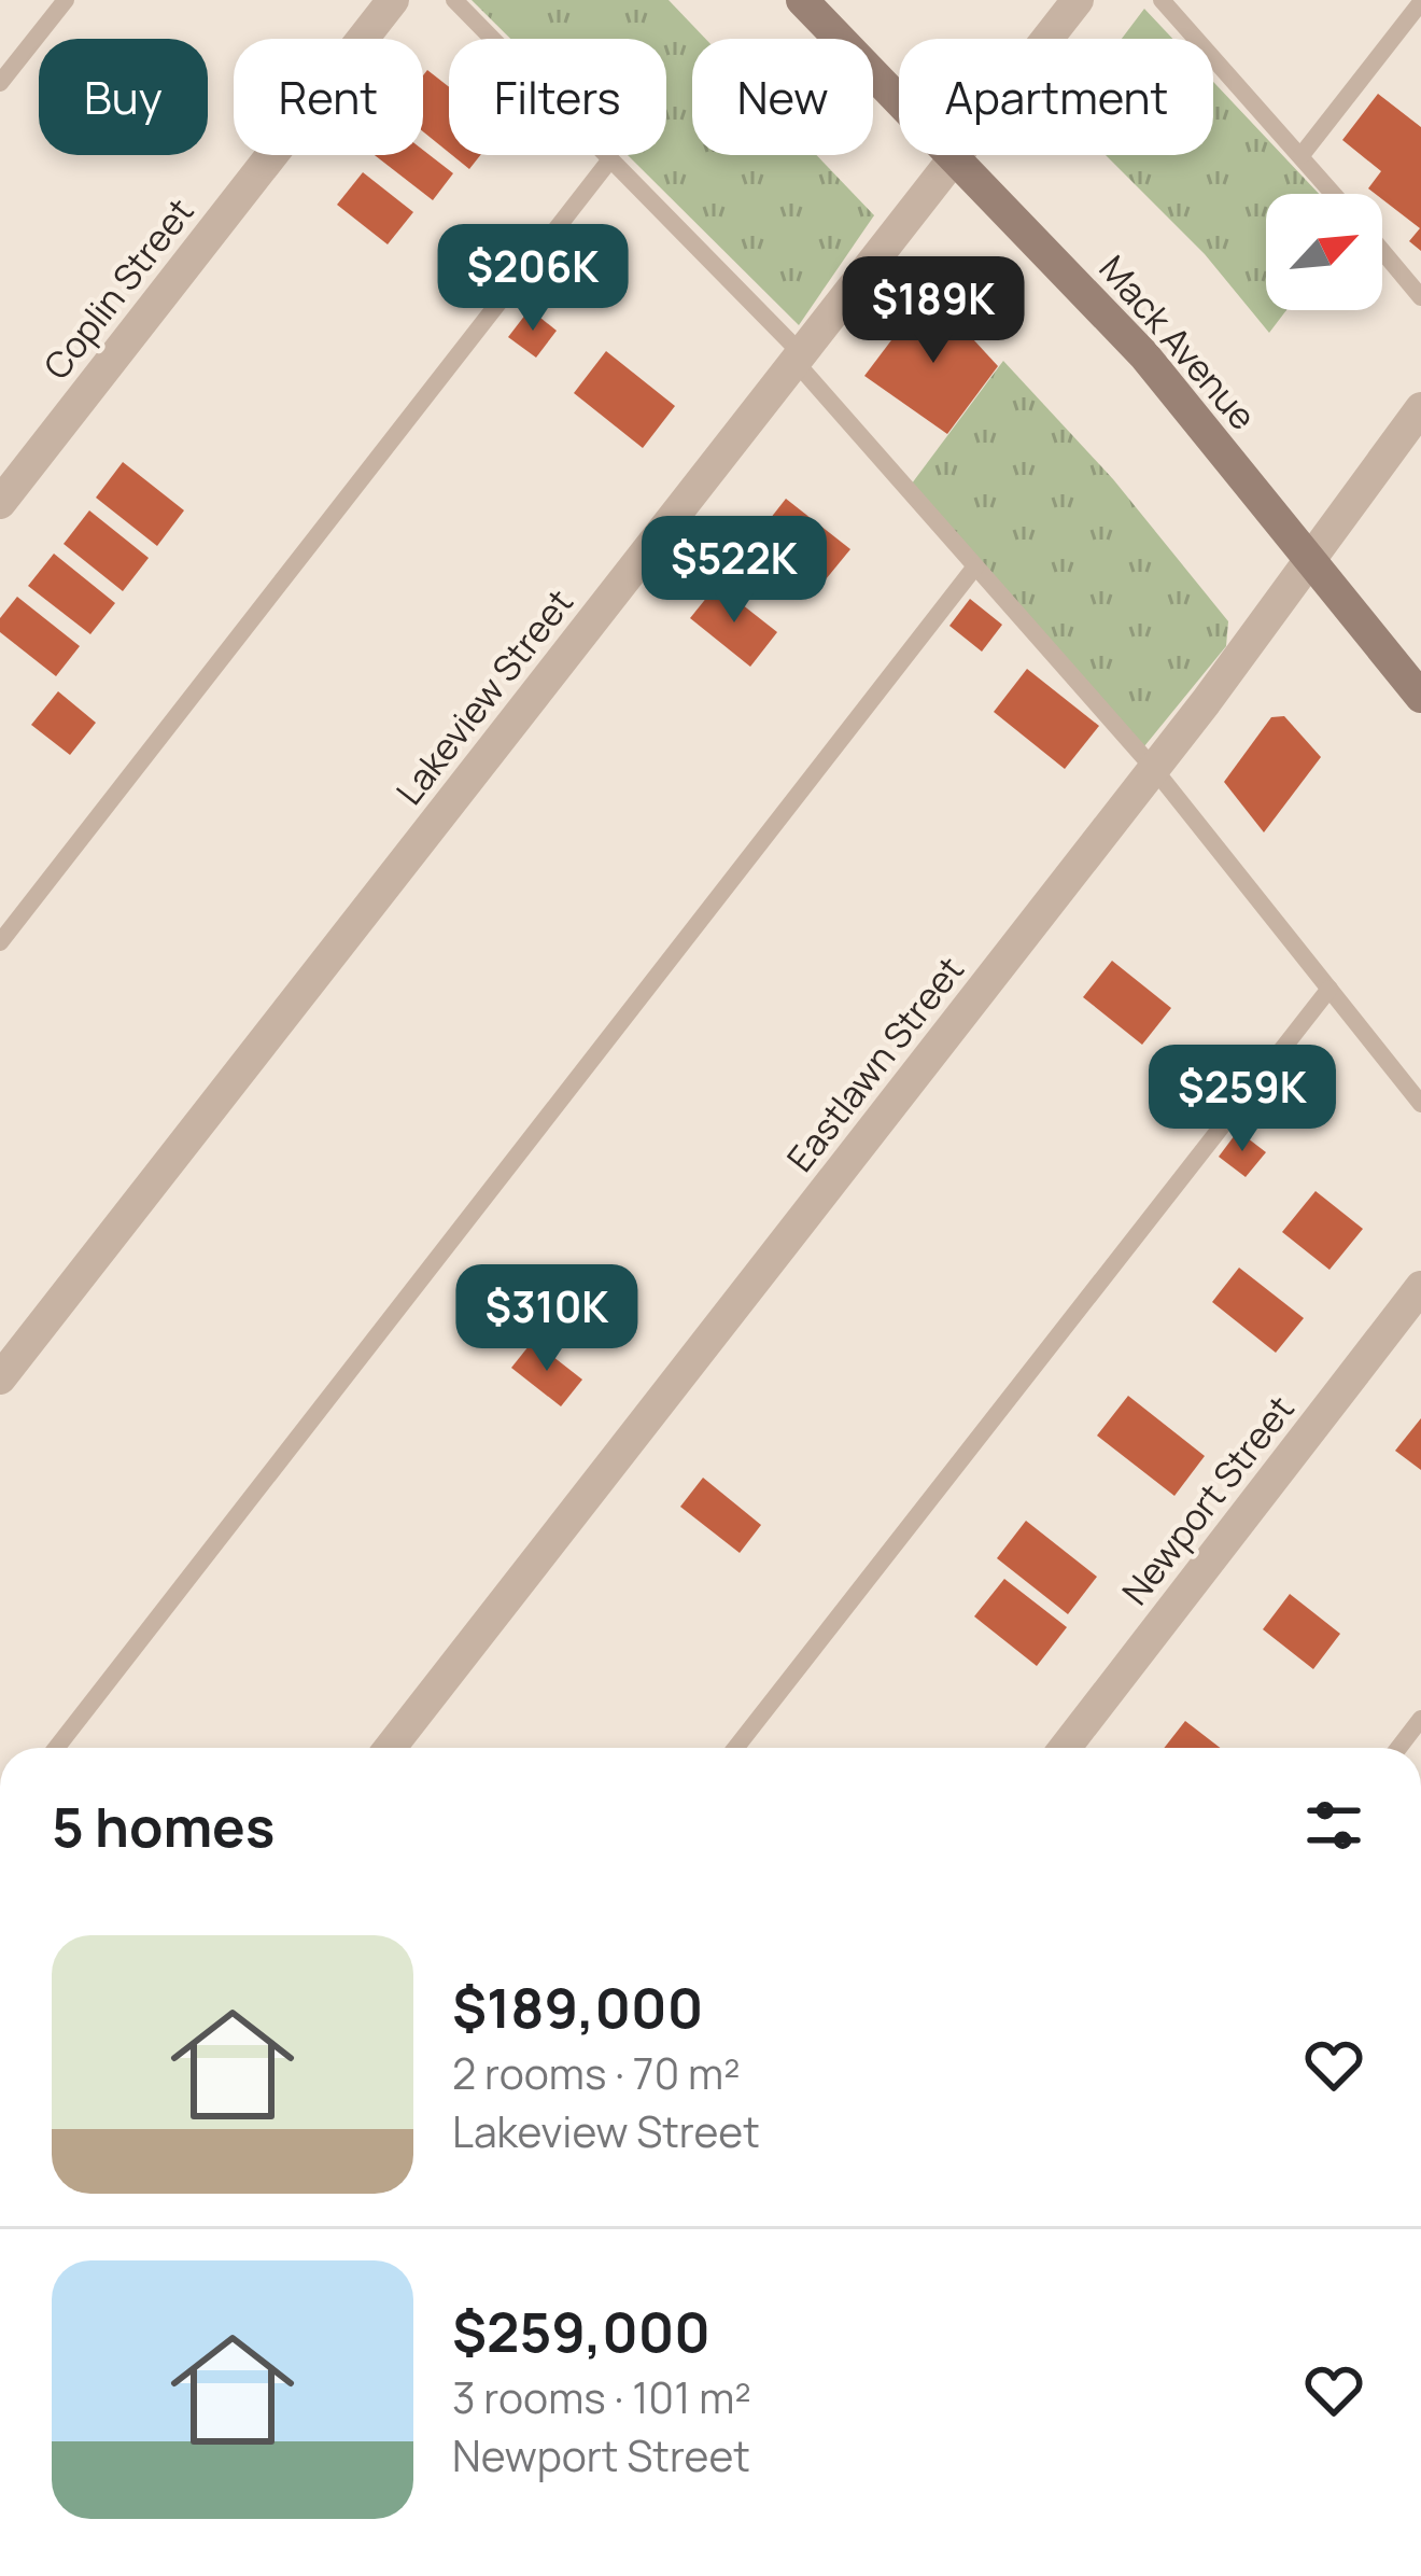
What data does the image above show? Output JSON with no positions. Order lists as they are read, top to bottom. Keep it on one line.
{"streets":{"main road":["Mack Avenue"],"street":["Coplin Street","Lakeview Street","Eastlawn Street","Newport Street"]},"crossings":[["Mack Avenue","Lakeview Street"],["Mack Avenue","Eastlawn Street"]],"north":"top right","page":{"chip":["Buy","Rent","Filters","New","Apartment"],"price":["$206K","$189K","$522K","$259K","$310K"],"heading":"5 homes","list":[{"name":"$189,000","note":"2 rooms · 70 m² · Lakeview Street"},{"name":"$259,000","note":"3 rooms · 101 m² · Newport Street"}]}}
